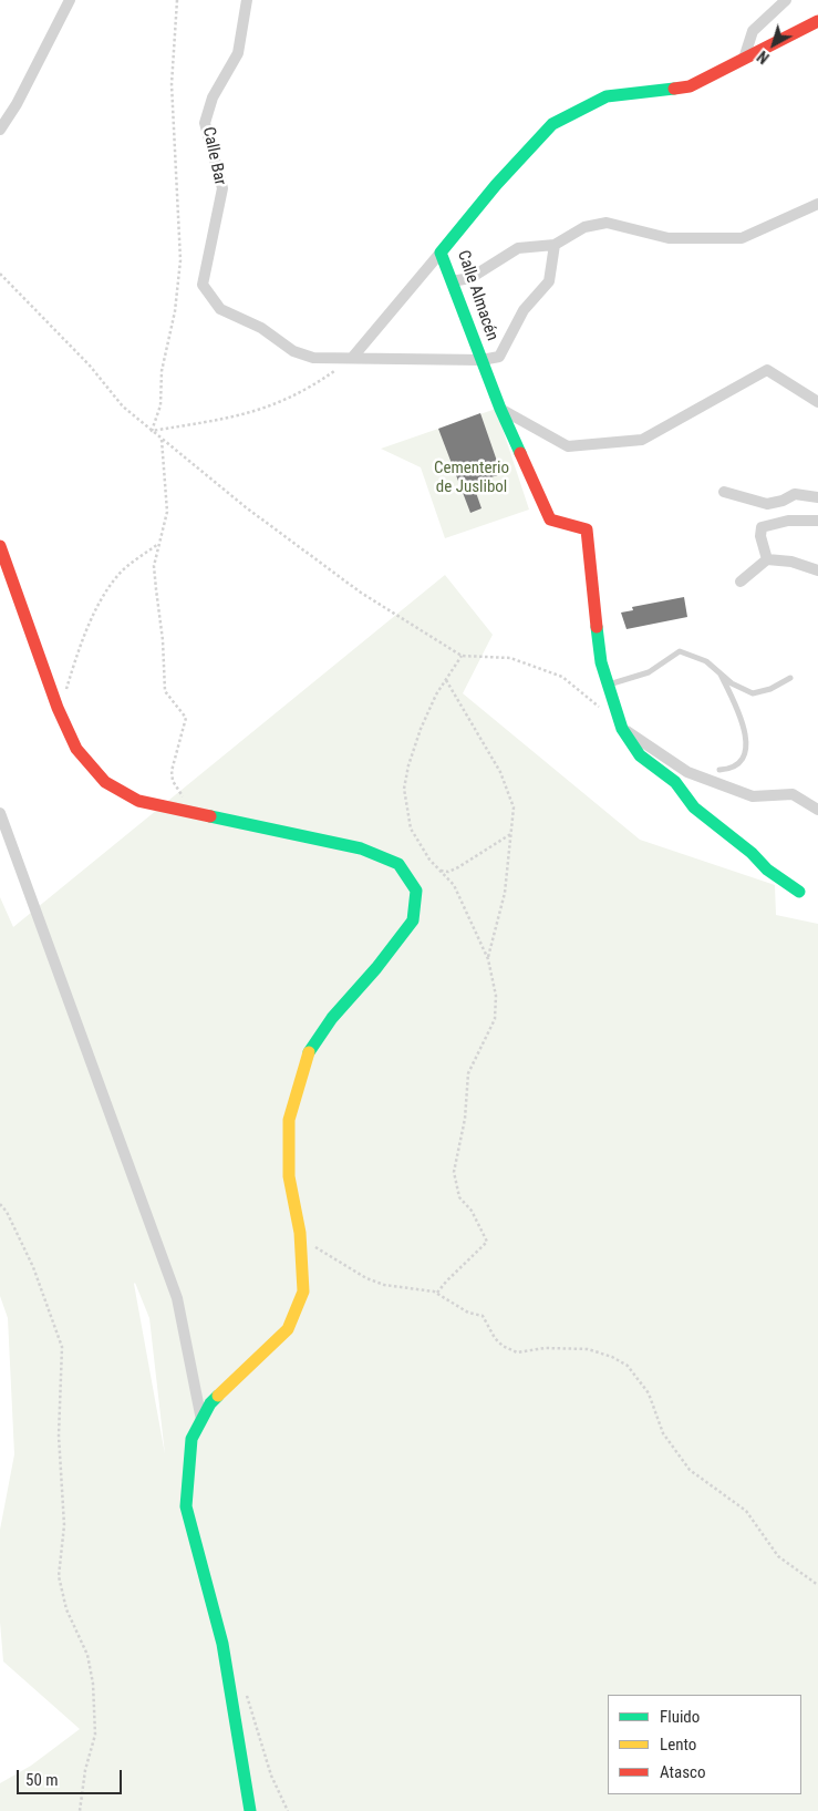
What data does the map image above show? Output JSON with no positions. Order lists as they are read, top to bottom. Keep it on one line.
{"streets":{"street":["Calle Bar","Calle Almacén"]},"parks":["Cementerio de Juslibol"],"legend":["Fluido","Lento","Atasco"],"scale_bar":"50 m","north":"bottom left"}
